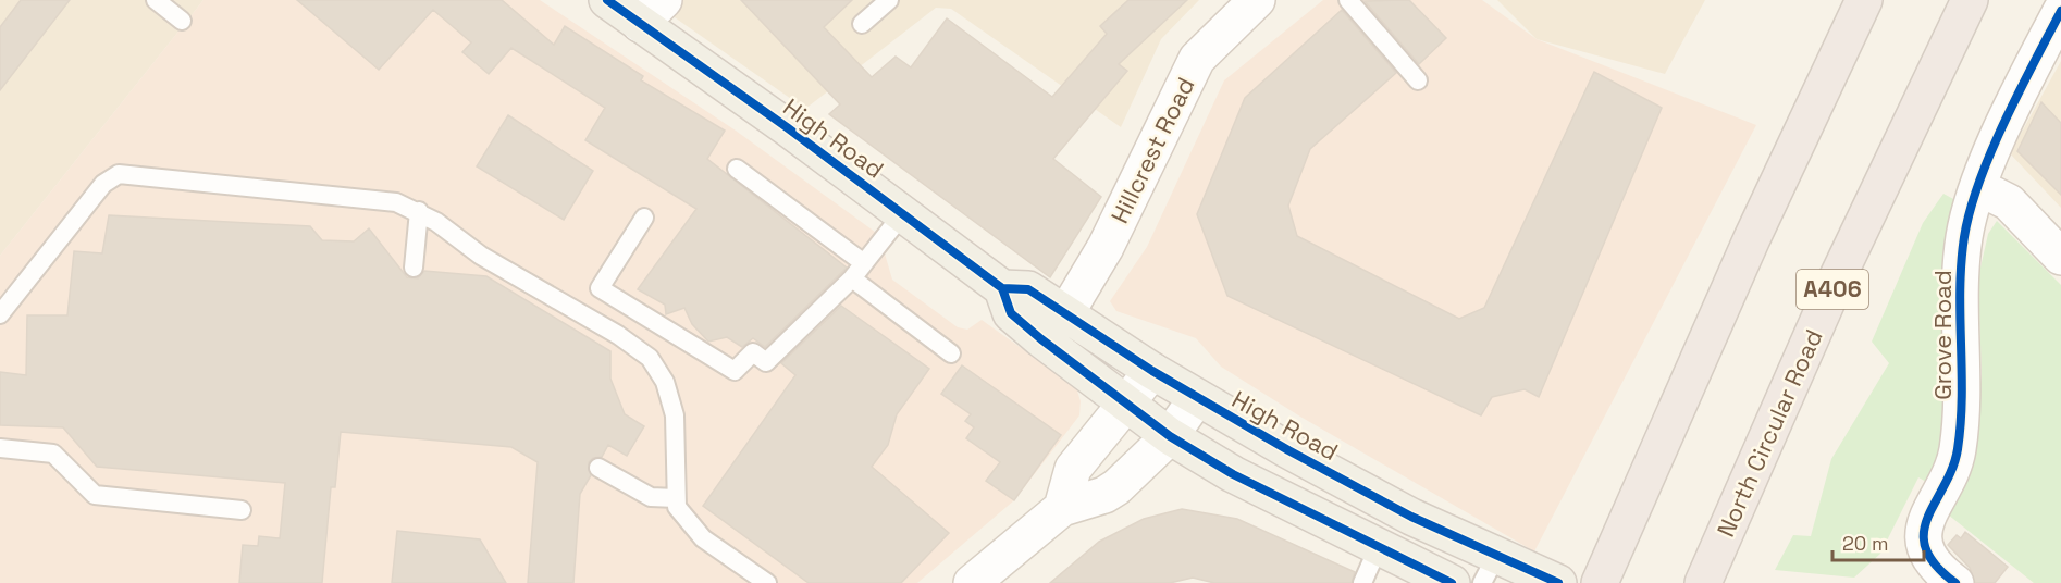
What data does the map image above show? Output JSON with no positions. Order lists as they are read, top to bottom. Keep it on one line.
{"streets":{"highway":["A406","North Circular Road"],"main road":["High Road"],"street":["Hillcrest Road","Grove Road"]},"crossings":[["High Road","Hillcrest Road"]],"scale_bar":"20 m"}
